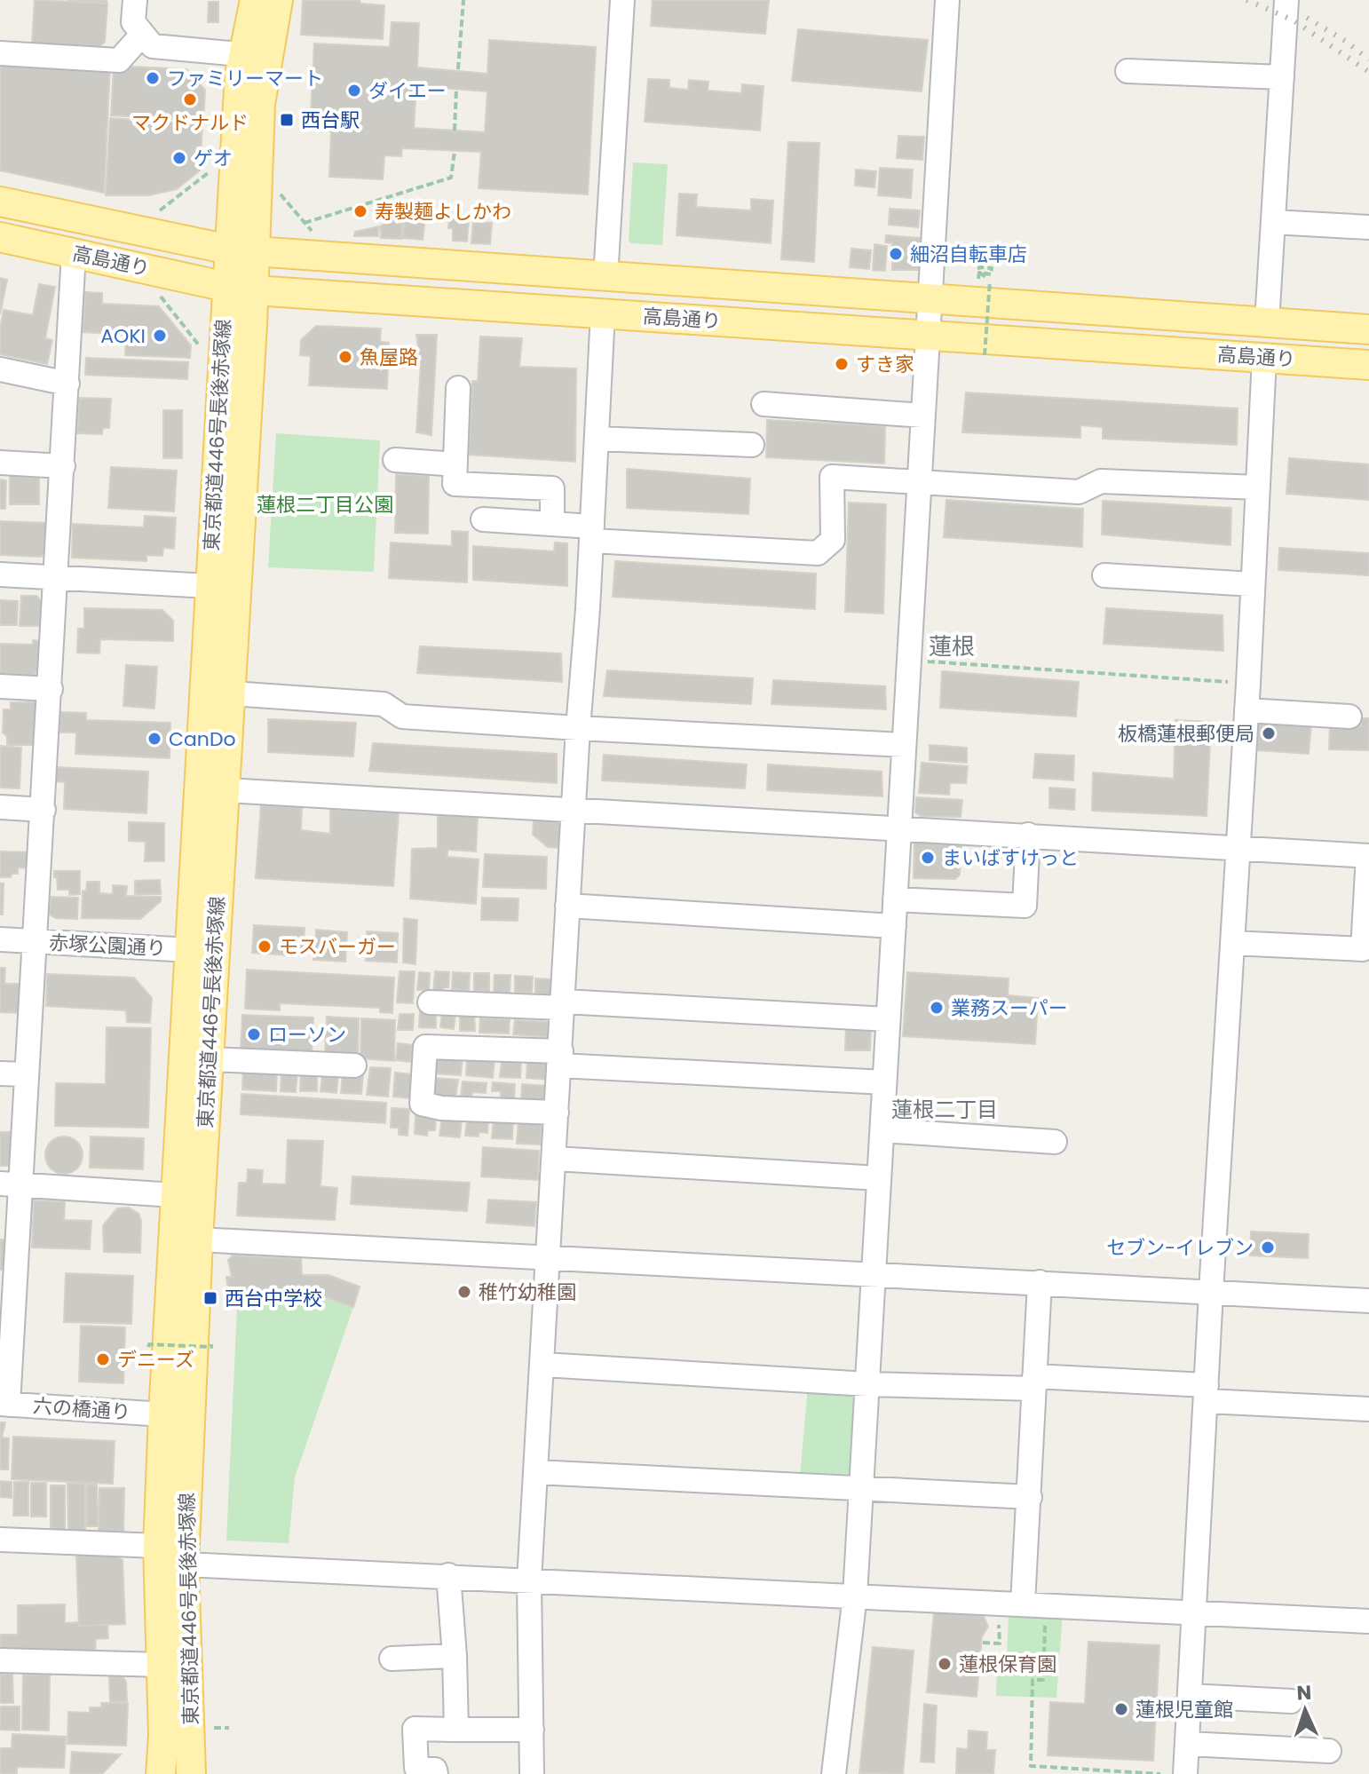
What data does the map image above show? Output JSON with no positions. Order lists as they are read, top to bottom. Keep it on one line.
{"streets":{"main road":["高島通り","東京都道446号長後赤塚線"],"street":["赤塚公園通り","六の橋通り"]},"crossings":[["高島通り","東京都道446号長後赤塚線"],["東京都道446号長後赤塚線","赤塚公園通り"],["東京都道446号長後赤塚線","六の橋通り"]],"districts":["蓮根","蓮根二丁目"],"parks":["蓮根二丁目公園"],"places":{"other":["ファミリーマート","ダイエー","マクドナルド","ゲオ","寿製麺よしかわ","細沼自転車店","AOKI","魚屋路","すき家","板橋蓮根郵便局","CanDo","まいばすけっと","モスバーガー","業務スーパー","ローソン","セブン-イレブン","稚竹幼稚園","デニーズ","蓮根保育園","蓮根児童館"],"transit":["西台駅","西台中学校"]},"north":"top"}
